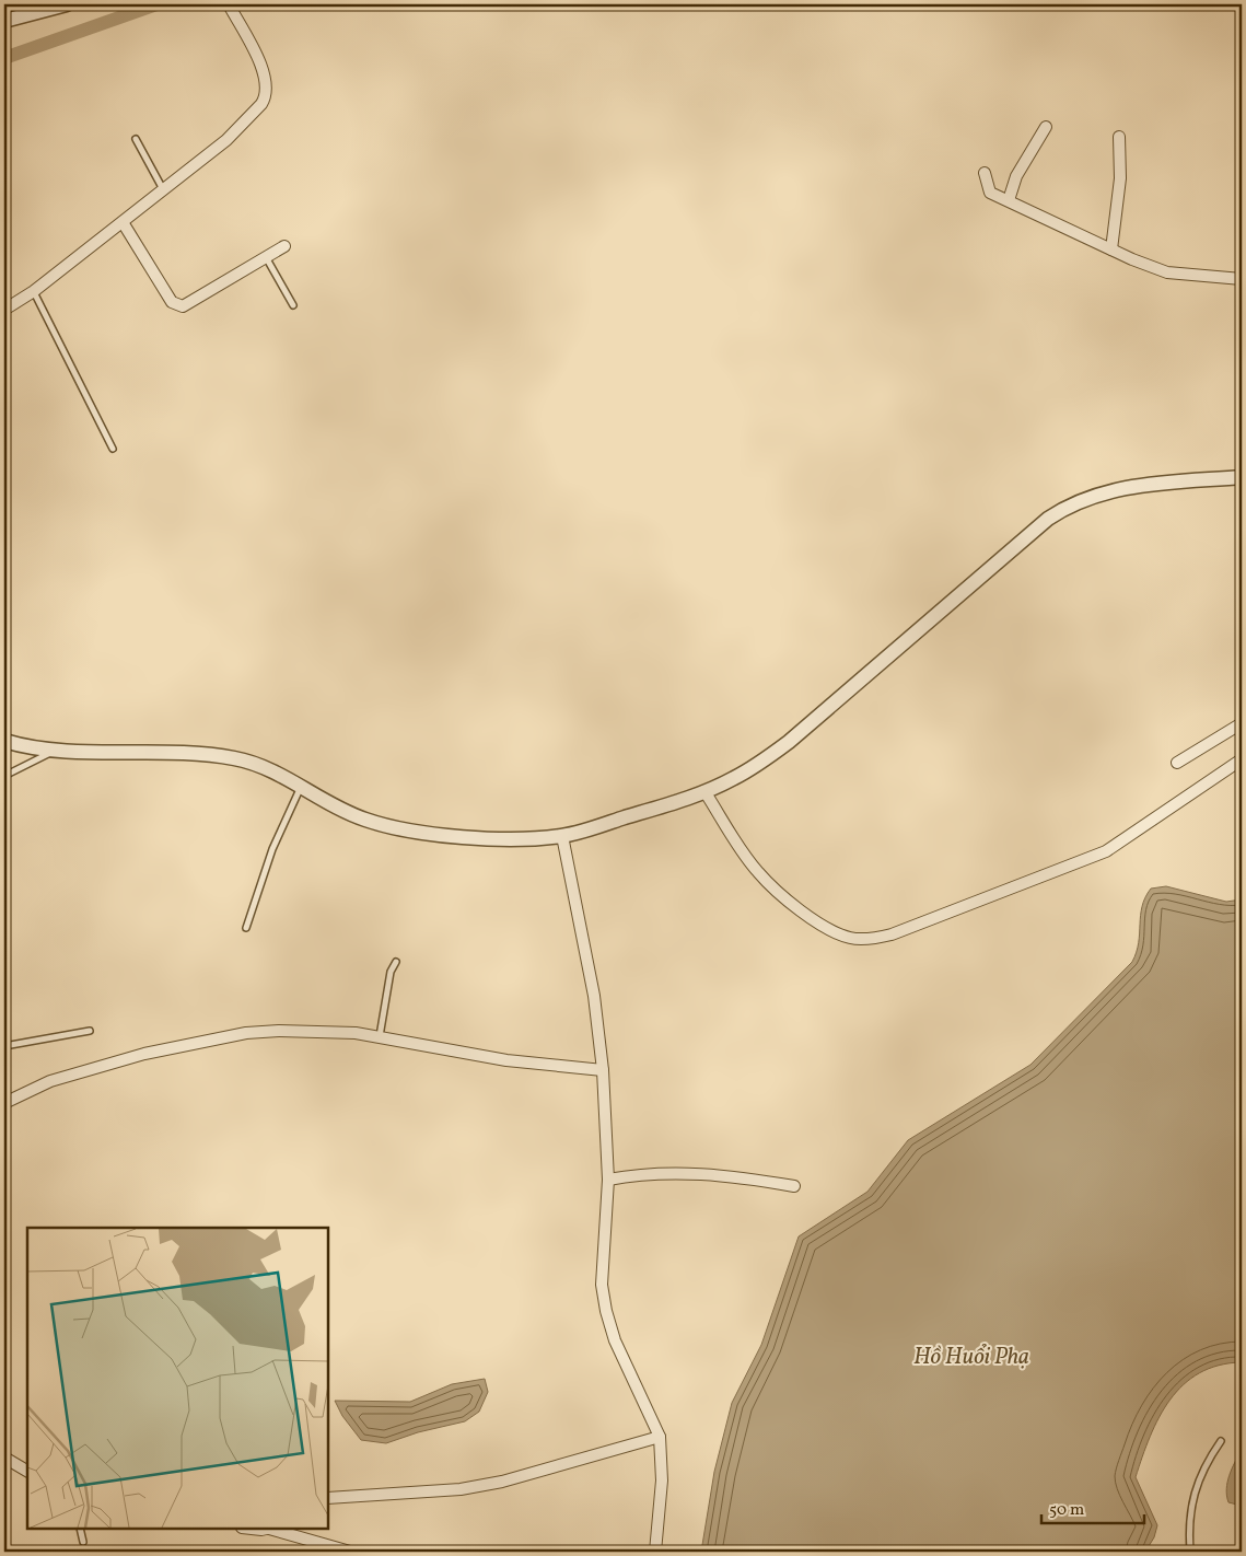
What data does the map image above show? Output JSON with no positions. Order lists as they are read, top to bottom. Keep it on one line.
{"water":["Hồ Huổi Phạ"],"scale_bar":"50 m"}
